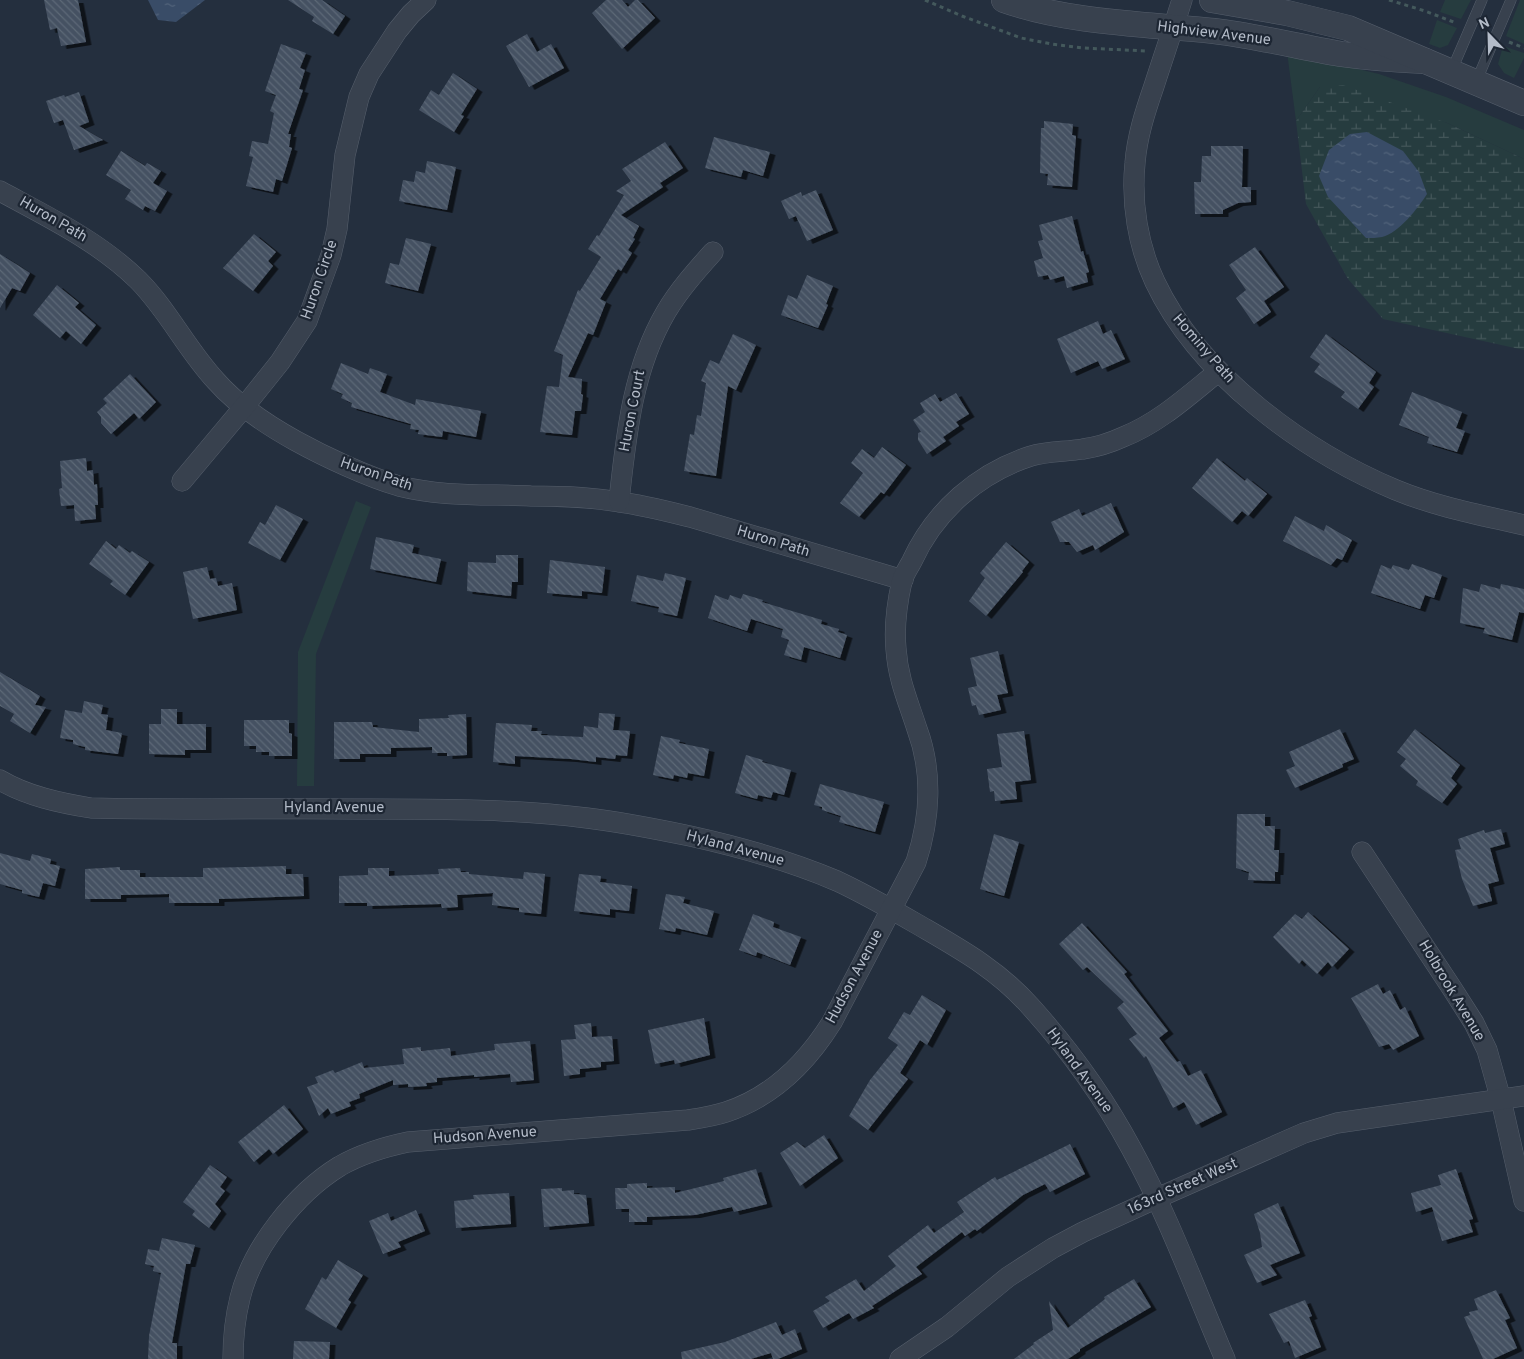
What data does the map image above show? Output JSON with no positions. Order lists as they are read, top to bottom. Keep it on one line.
{"streets":{"street":["Highview Avenue","Huron Path","Huron Circle","Hominy Path","Huron Court","Hyland Avenue","Hudson Avenue","Holbrook Avenue","163rd Street West"]},"crossings":[["Highview Avenue","Hominy Path"],["Huron Path","Huron Circle"],["Huron Path","Huron Court"],["Huron Path","Hudson Avenue"],["Hominy Path","Hudson Avenue"],["Hyland Avenue","Hudson Avenue"],["Hyland Avenue","163rd Street West"],["Holbrook Avenue","163rd Street West"]],"north":"top left"}
